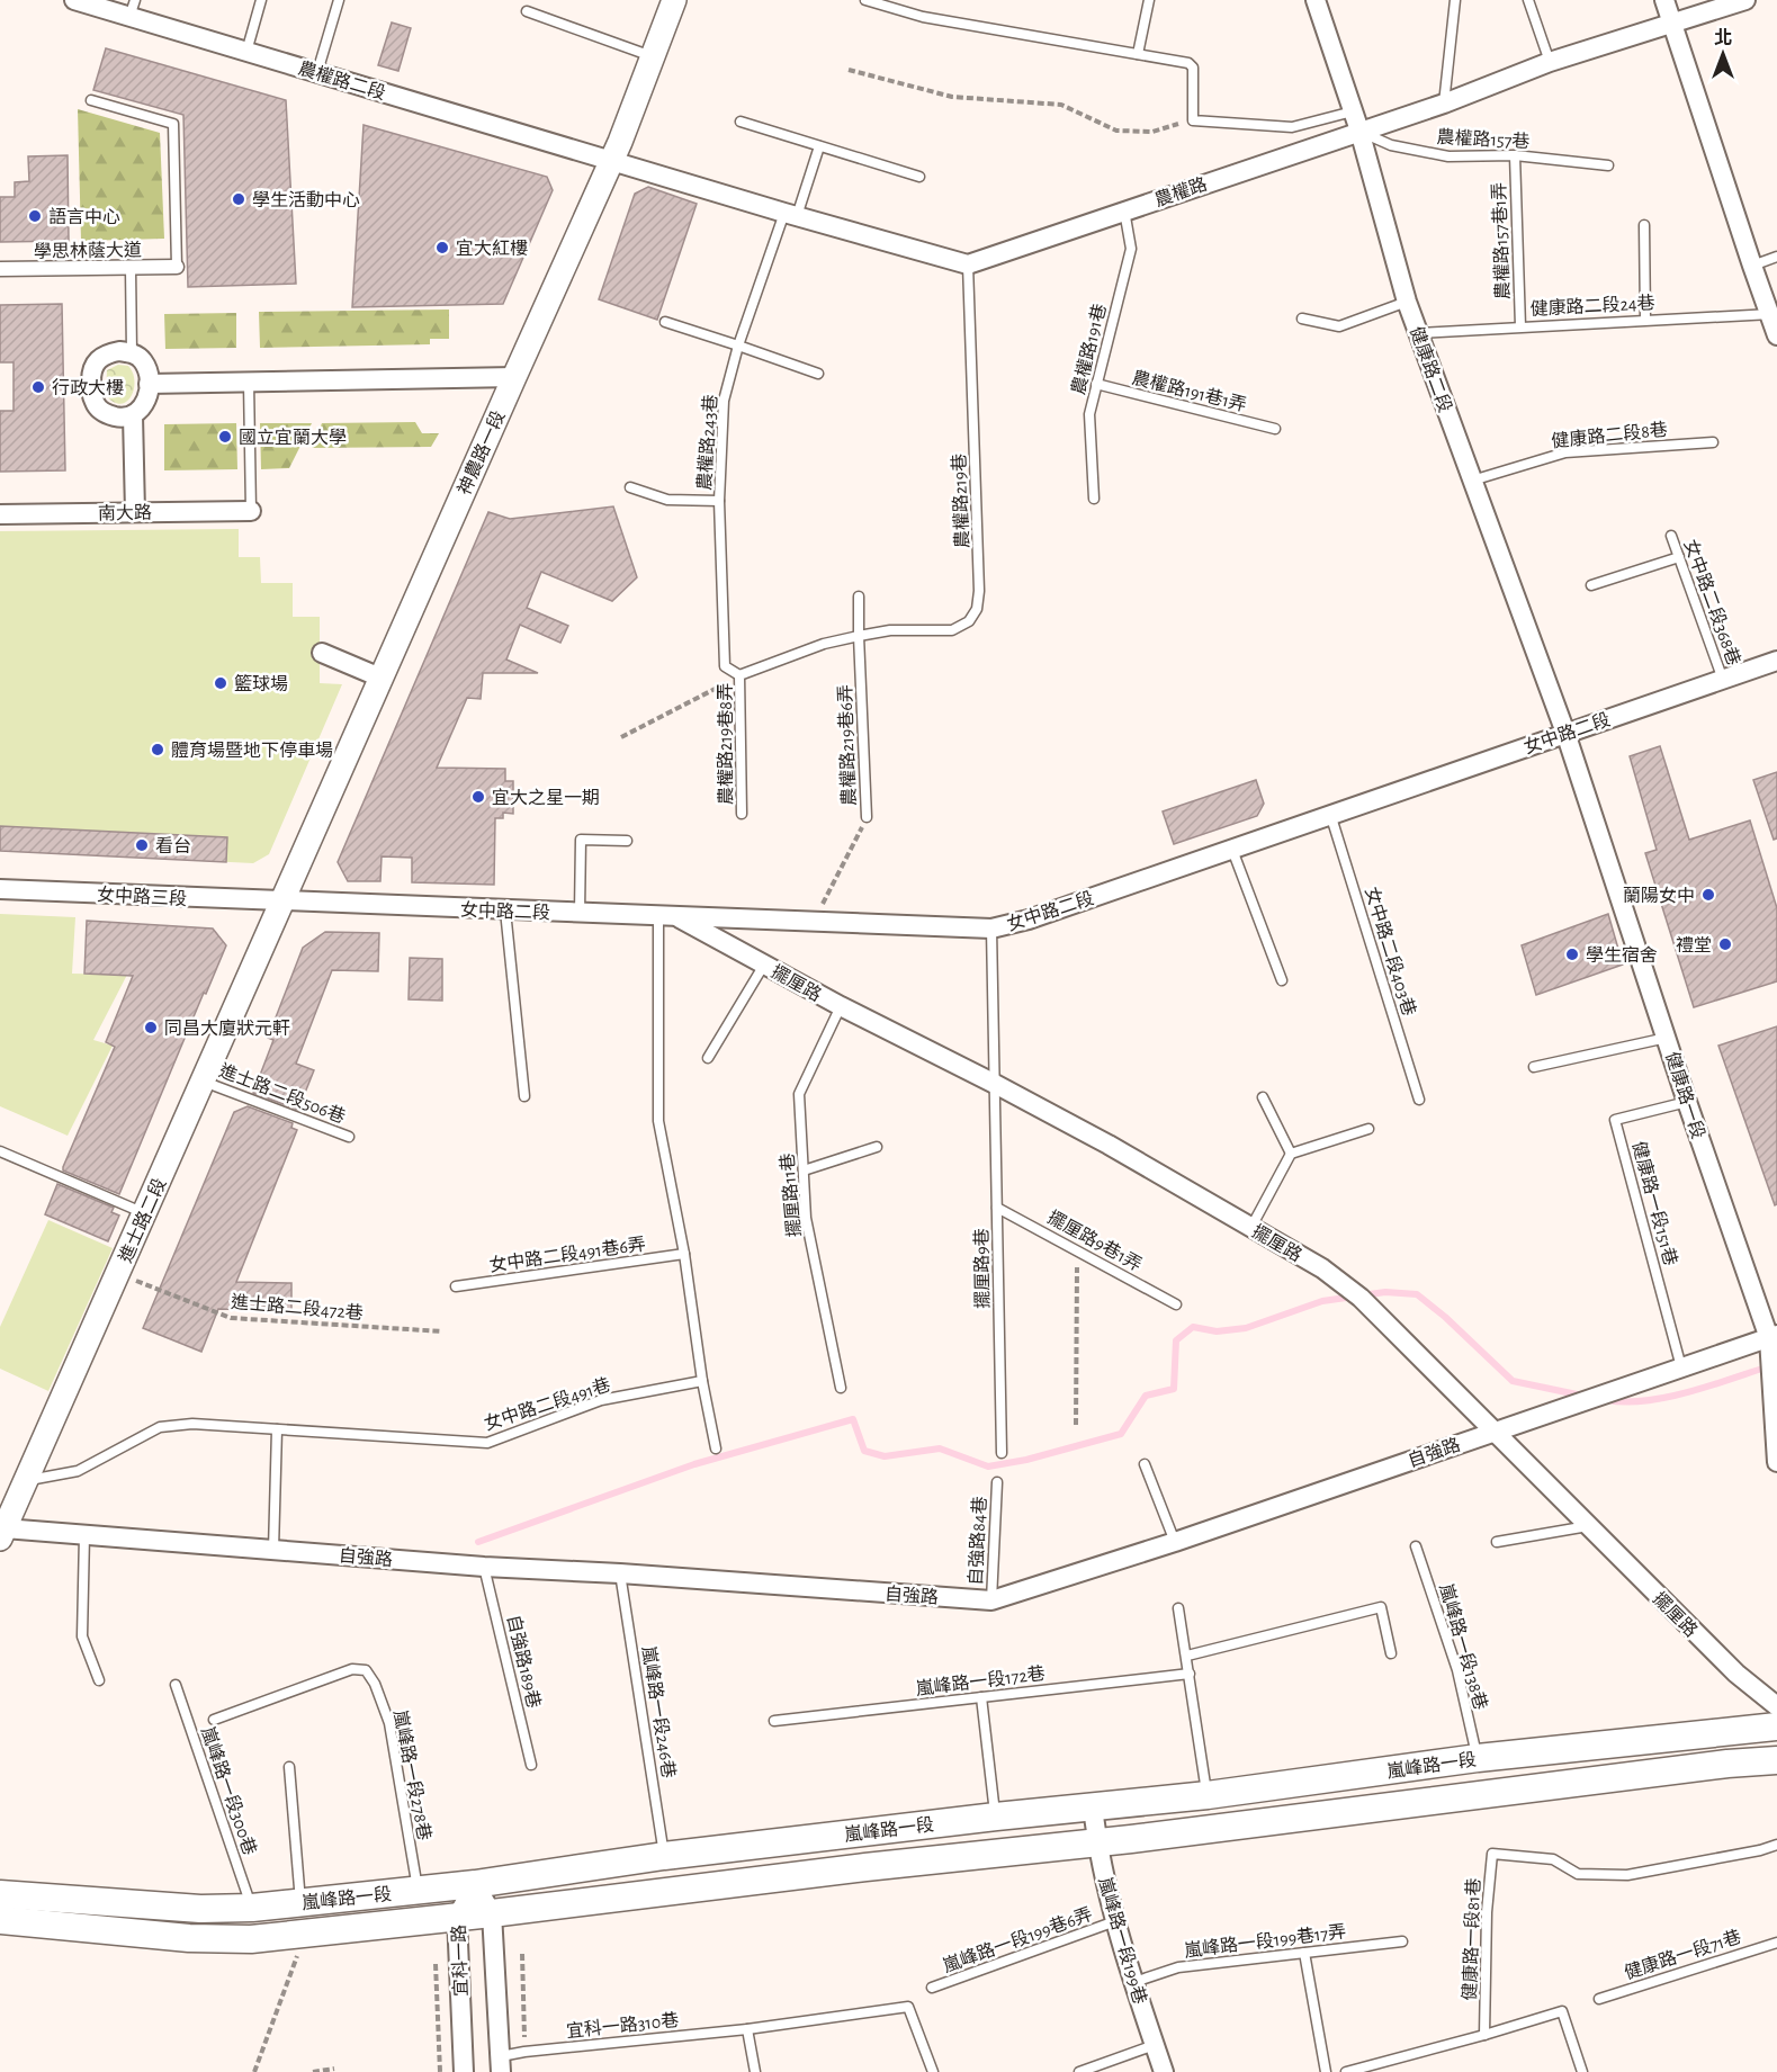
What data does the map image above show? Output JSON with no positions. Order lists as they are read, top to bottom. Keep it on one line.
{"streets":{"main road":["嵐峰路一段"],"street":["農權路二段","農權路","學思林蔭大道","健康路二段","神農路一段","南大路","女中路二段","女中路三段","擺厘路","健康路一段","進士路二段","自強路","嵐峰路一段199巷","宜科一路"],"lane":["農權路157巷","農權路157巷1弄","健康路二段24巷","農權路191巷","農權路191巷1弄","健康路二段8巷","農權路243巷","農權路219巷","女中路二段368巷","農權路219巷8弄","農權路219巷6弄","女中路二段403巷","進士路二段506巷","擺厘路11巷","健康路一段151巷","擺厘路9巷1弄","女中路二段491巷6弄","擺厘路9巷","女中路二段491巷","自強路84巷","嵐峰路一段138巷","自強路189巷","嵐峰路一段172巷","嵐峰路一段246巷","嵐峰路一段278巷","嵐峰路一段300巷","嵐峰路一段199巷6弄","健康路一段81巷","嵐峰路一段199巷17弄","健康路一段71巷","宜科一路310巷"],"path":["進士路二段472巷"]},"crossings":[["農權路二段","神農路一段"],["農權路157巷","農權路"],["農權路157巷","農權路157巷1弄"],["農權路157巷","健康路二段"],["農權路","農權路191巷"],["農權路","健康路二段"],["農權路","農權路219巷"],["農權路157巷1弄","健康路二段24巷"],["健康路二段24巷","健康路二段"],["農權路191巷","農權路191巷1弄"],["健康路二段","健康路二段8巷"],["健康路二段","女中路二段"],["健康路二段","健康路一段"],["農權路243巷","農權路219巷8弄"],["神農路一段","女中路二段"],["神農路一段","女中路三段"],["神農路一段","進士路二段"],["農權路219巷","農權路219巷8弄"],["農權路219巷","農權路219巷6弄"],["女中路二段368巷","女中路二段"],["女中路二段","農權路219巷6弄"],["女中路二段","女中路三段"],["女中路二段","女中路二段403巷"],["女中路二段","擺厘路"],["女中路二段","健康路一段"],["女中路二段","進士路二段"],["女中路二段","擺厘路9巷"],["農權路219巷8弄","農權路219巷6弄"],["女中路三段","進士路二段"],["擺厘路","擺厘路11巷"],["擺厘路","擺厘路9巷"],["擺厘路","自強路"],["進士路二段506巷","進士路二段"],["健康路一段","健康路一段151巷"],["健康路一段","自強路"],["健康路一段151巷","自強路"],["進士路二段","進士路二段472巷"],["進士路二段","女中路二段491巷"],["進士路二段","自強路"],["擺厘路9巷1弄","擺厘路9巷"],["自強路","自強路84巷"],["自強路","自強路189巷"],["自強路","嵐峰路一段246巷"],["嵐峰路一段138巷","嵐峰路一段"],["嵐峰路一段246巷","嵐峰路一段"],["嵐峰路一段","嵐峰路一段278巷"],["嵐峰路一段","嵐峰路一段300巷"],["嵐峰路一段","嵐峰路一段199巷"],["嵐峰路一段","宜科一路"],["嵐峰路一段199巷6弄","嵐峰路一段199巷"],["嵐峰路一段199巷","嵐峰路一段199巷17弄"],["宜科一路","宜科一路310巷"]],"places":["學生活動中心","語言中心","宜大紅樓","行政大樓","國立宜蘭大學","籃球場","體育場暨地下停車場","宜大之星一期","看台","蘭陽女中","禮堂","學生宿舍","同昌大廈狀元軒"],"north":"top"}
